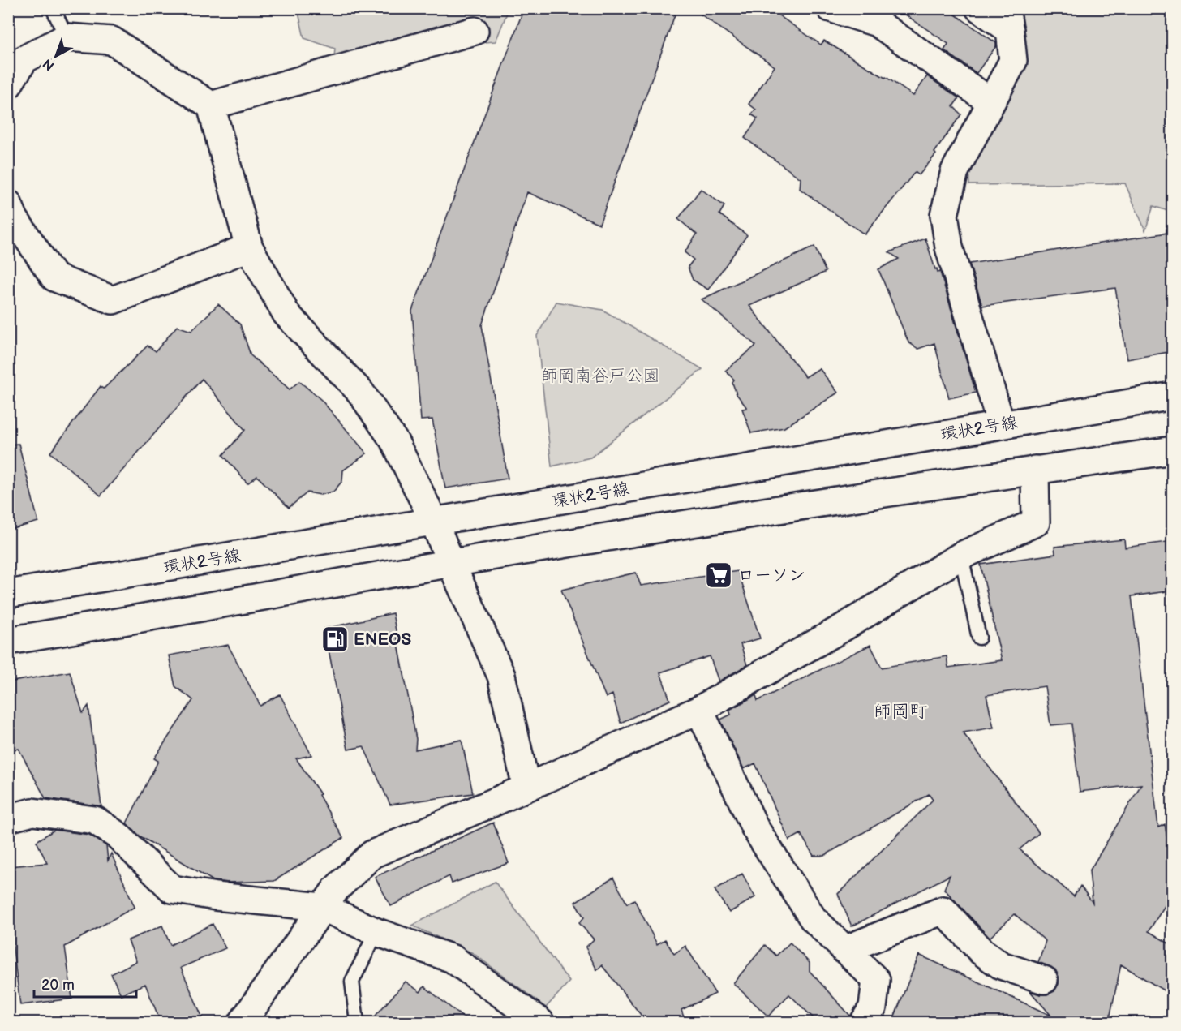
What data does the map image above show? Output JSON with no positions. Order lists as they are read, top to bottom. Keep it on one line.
{"streets":{"street":["環状2号線"]},"districts":["師岡町"],"parks":["師岡南谷戸公園"],"places":{"supermarket":["ローソン"],"fuel station":["ENEOS"]},"scale_bar":"20 m","north":"bottom left"}
